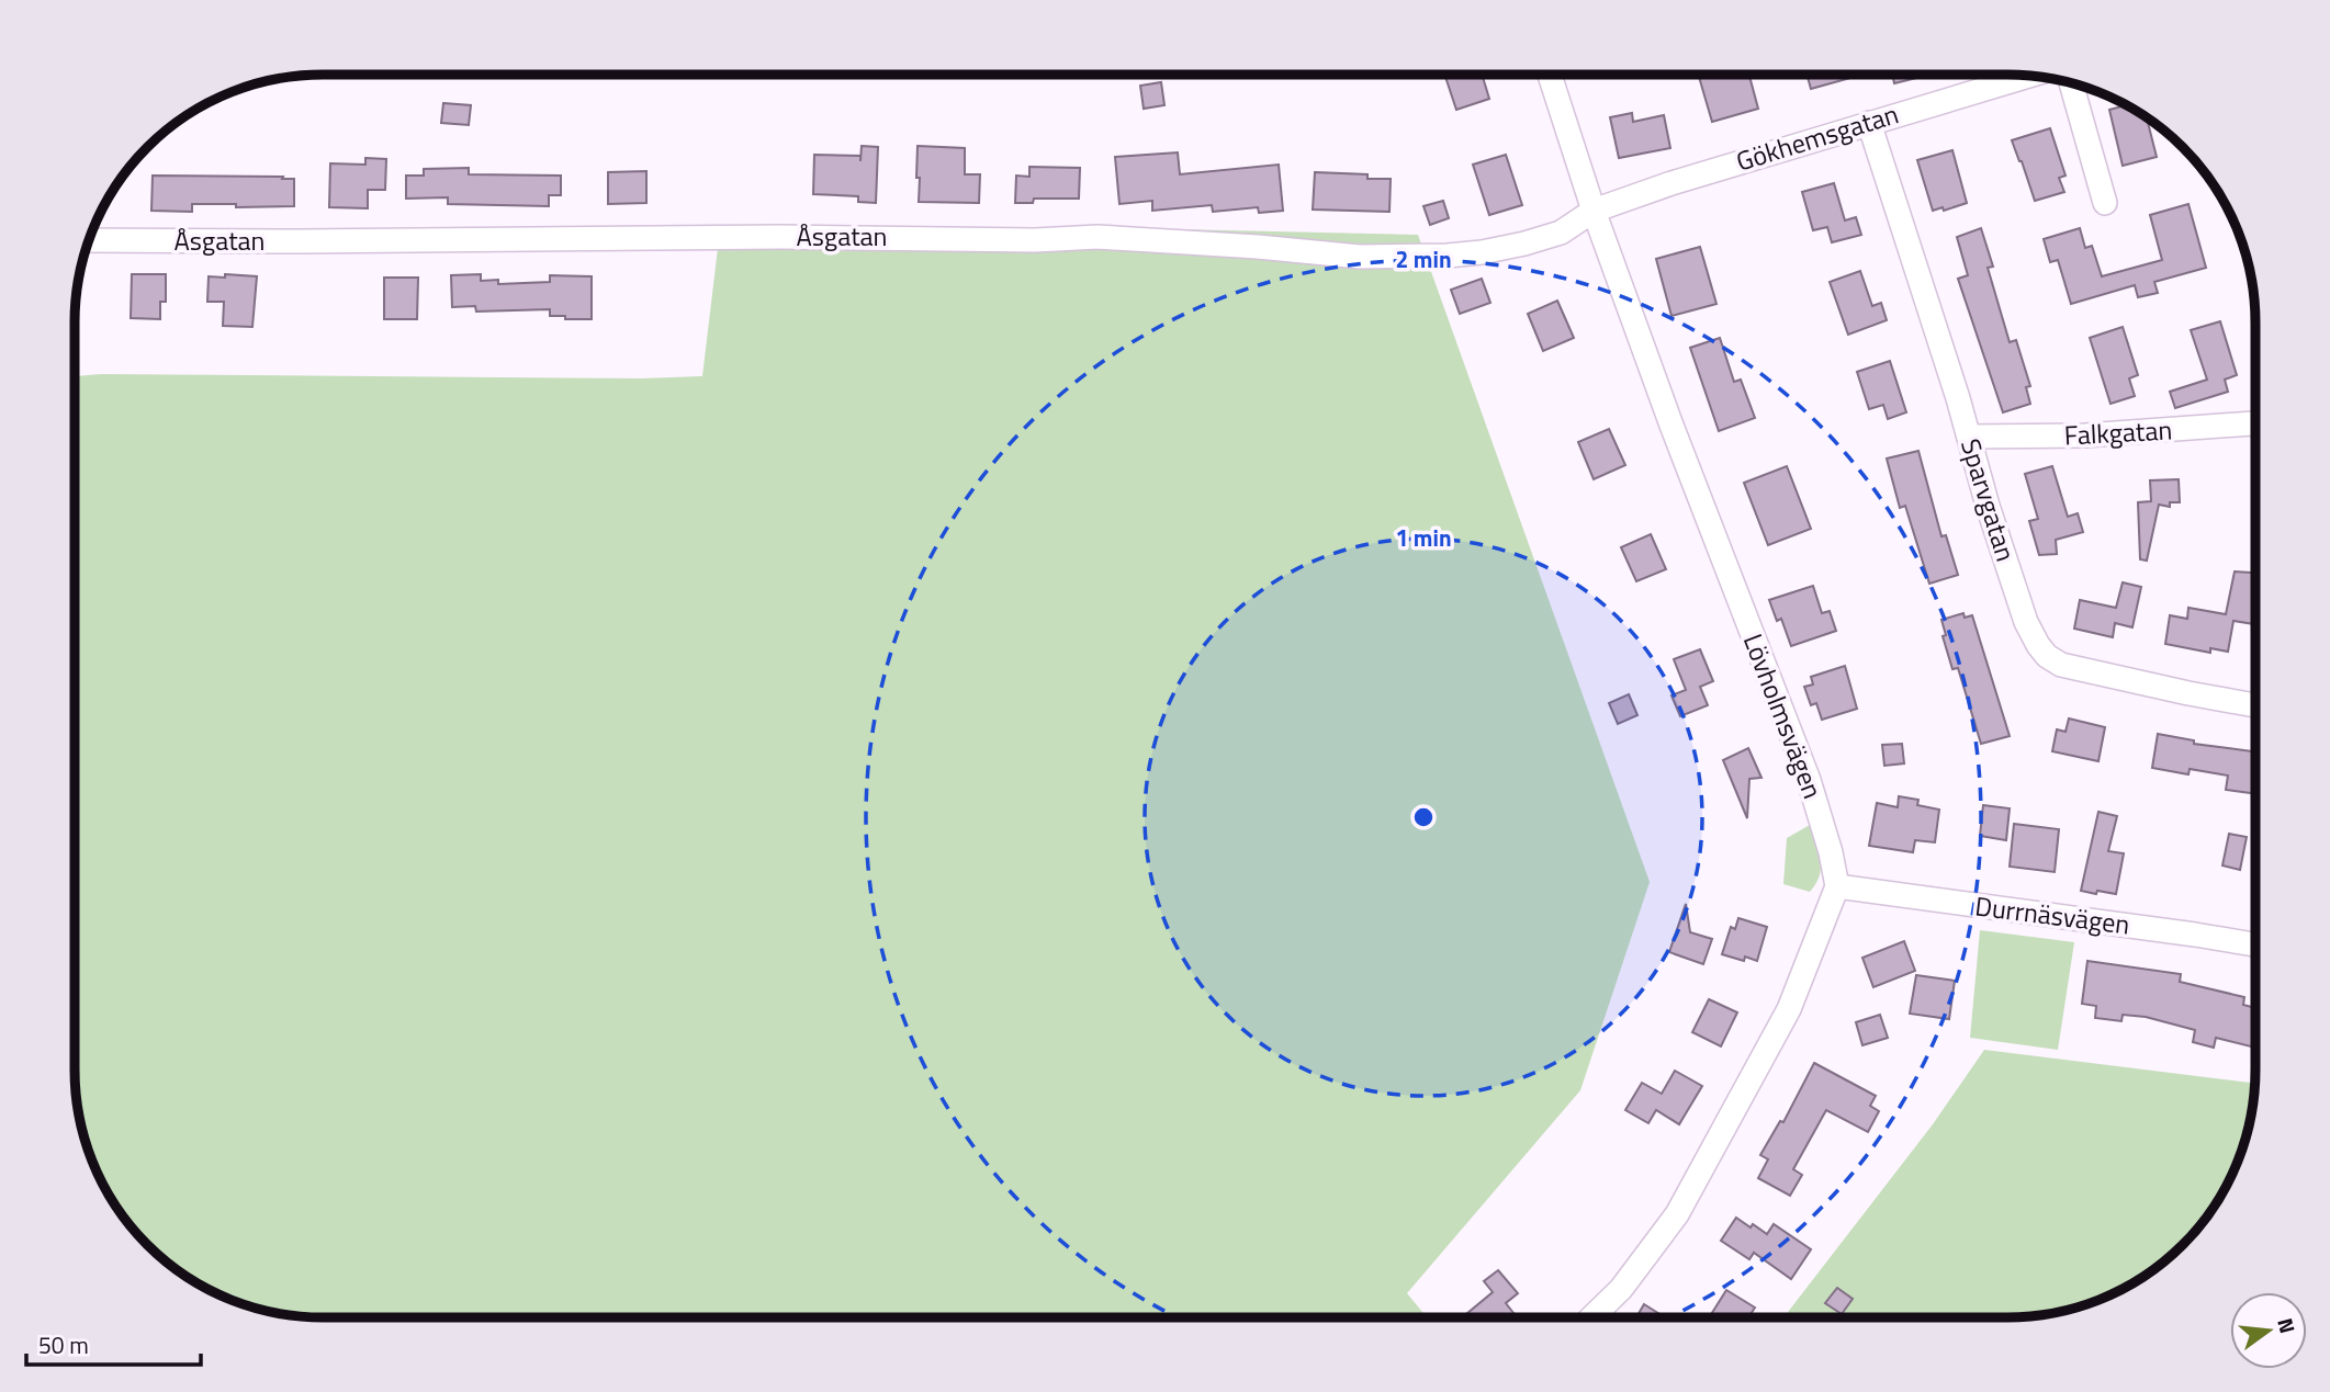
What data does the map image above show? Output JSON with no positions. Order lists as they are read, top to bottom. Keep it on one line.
{"streets":{"street":["Gökhemsgatan","Åsgatan","Falkgatan","Sparvgatan","Lövholmsvägen","Durrnäsvägen"]},"crossings":[["Gökhemsgatan","Åsgatan"],["Gökhemsgatan","Sparvgatan"],["Gökhemsgatan","Lövholmsvägen"],["Åsgatan","Lövholmsvägen"],["Falkgatan","Sparvgatan"],["Lövholmsvägen","Durrnäsvägen"]],"scale_bar":"50 m","north":"right","rings":["2 min","1 min"]}
